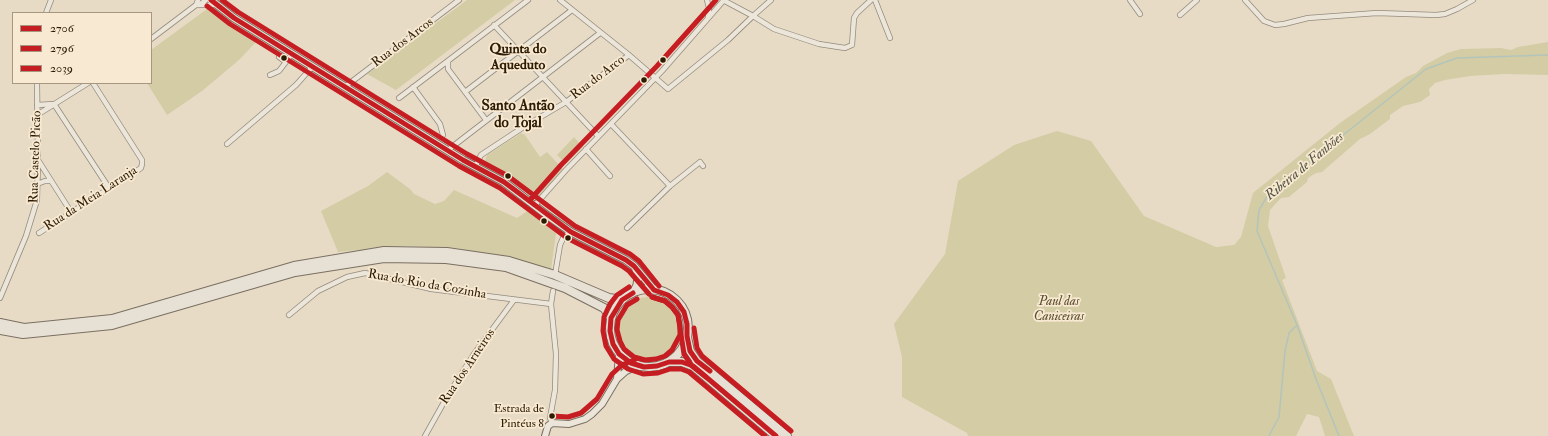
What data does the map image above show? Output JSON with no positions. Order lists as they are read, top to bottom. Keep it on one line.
{"streets":{"street":["Rua dos Arcos","Rua do Arco","Rua Castelo Picão","Rua da Meia Laranja","Rua do Rio da Cozinha","Rua dos Arneiros"]},"crossings":[["Rua do Rio da Cozinha","Rua dos Arneiros"]],"districts":["Quinta do Aqueduto","Santo Antão do Tojal"],"water":["Ribeira de Fanhões"],"parks":["Paul das Caniceiras"],"places":["Estrada de Pintéus 8"],"lines":["transit line 2706","transit line 2039","transit line 2796"],"legend":["2706","2796","2039"]}
